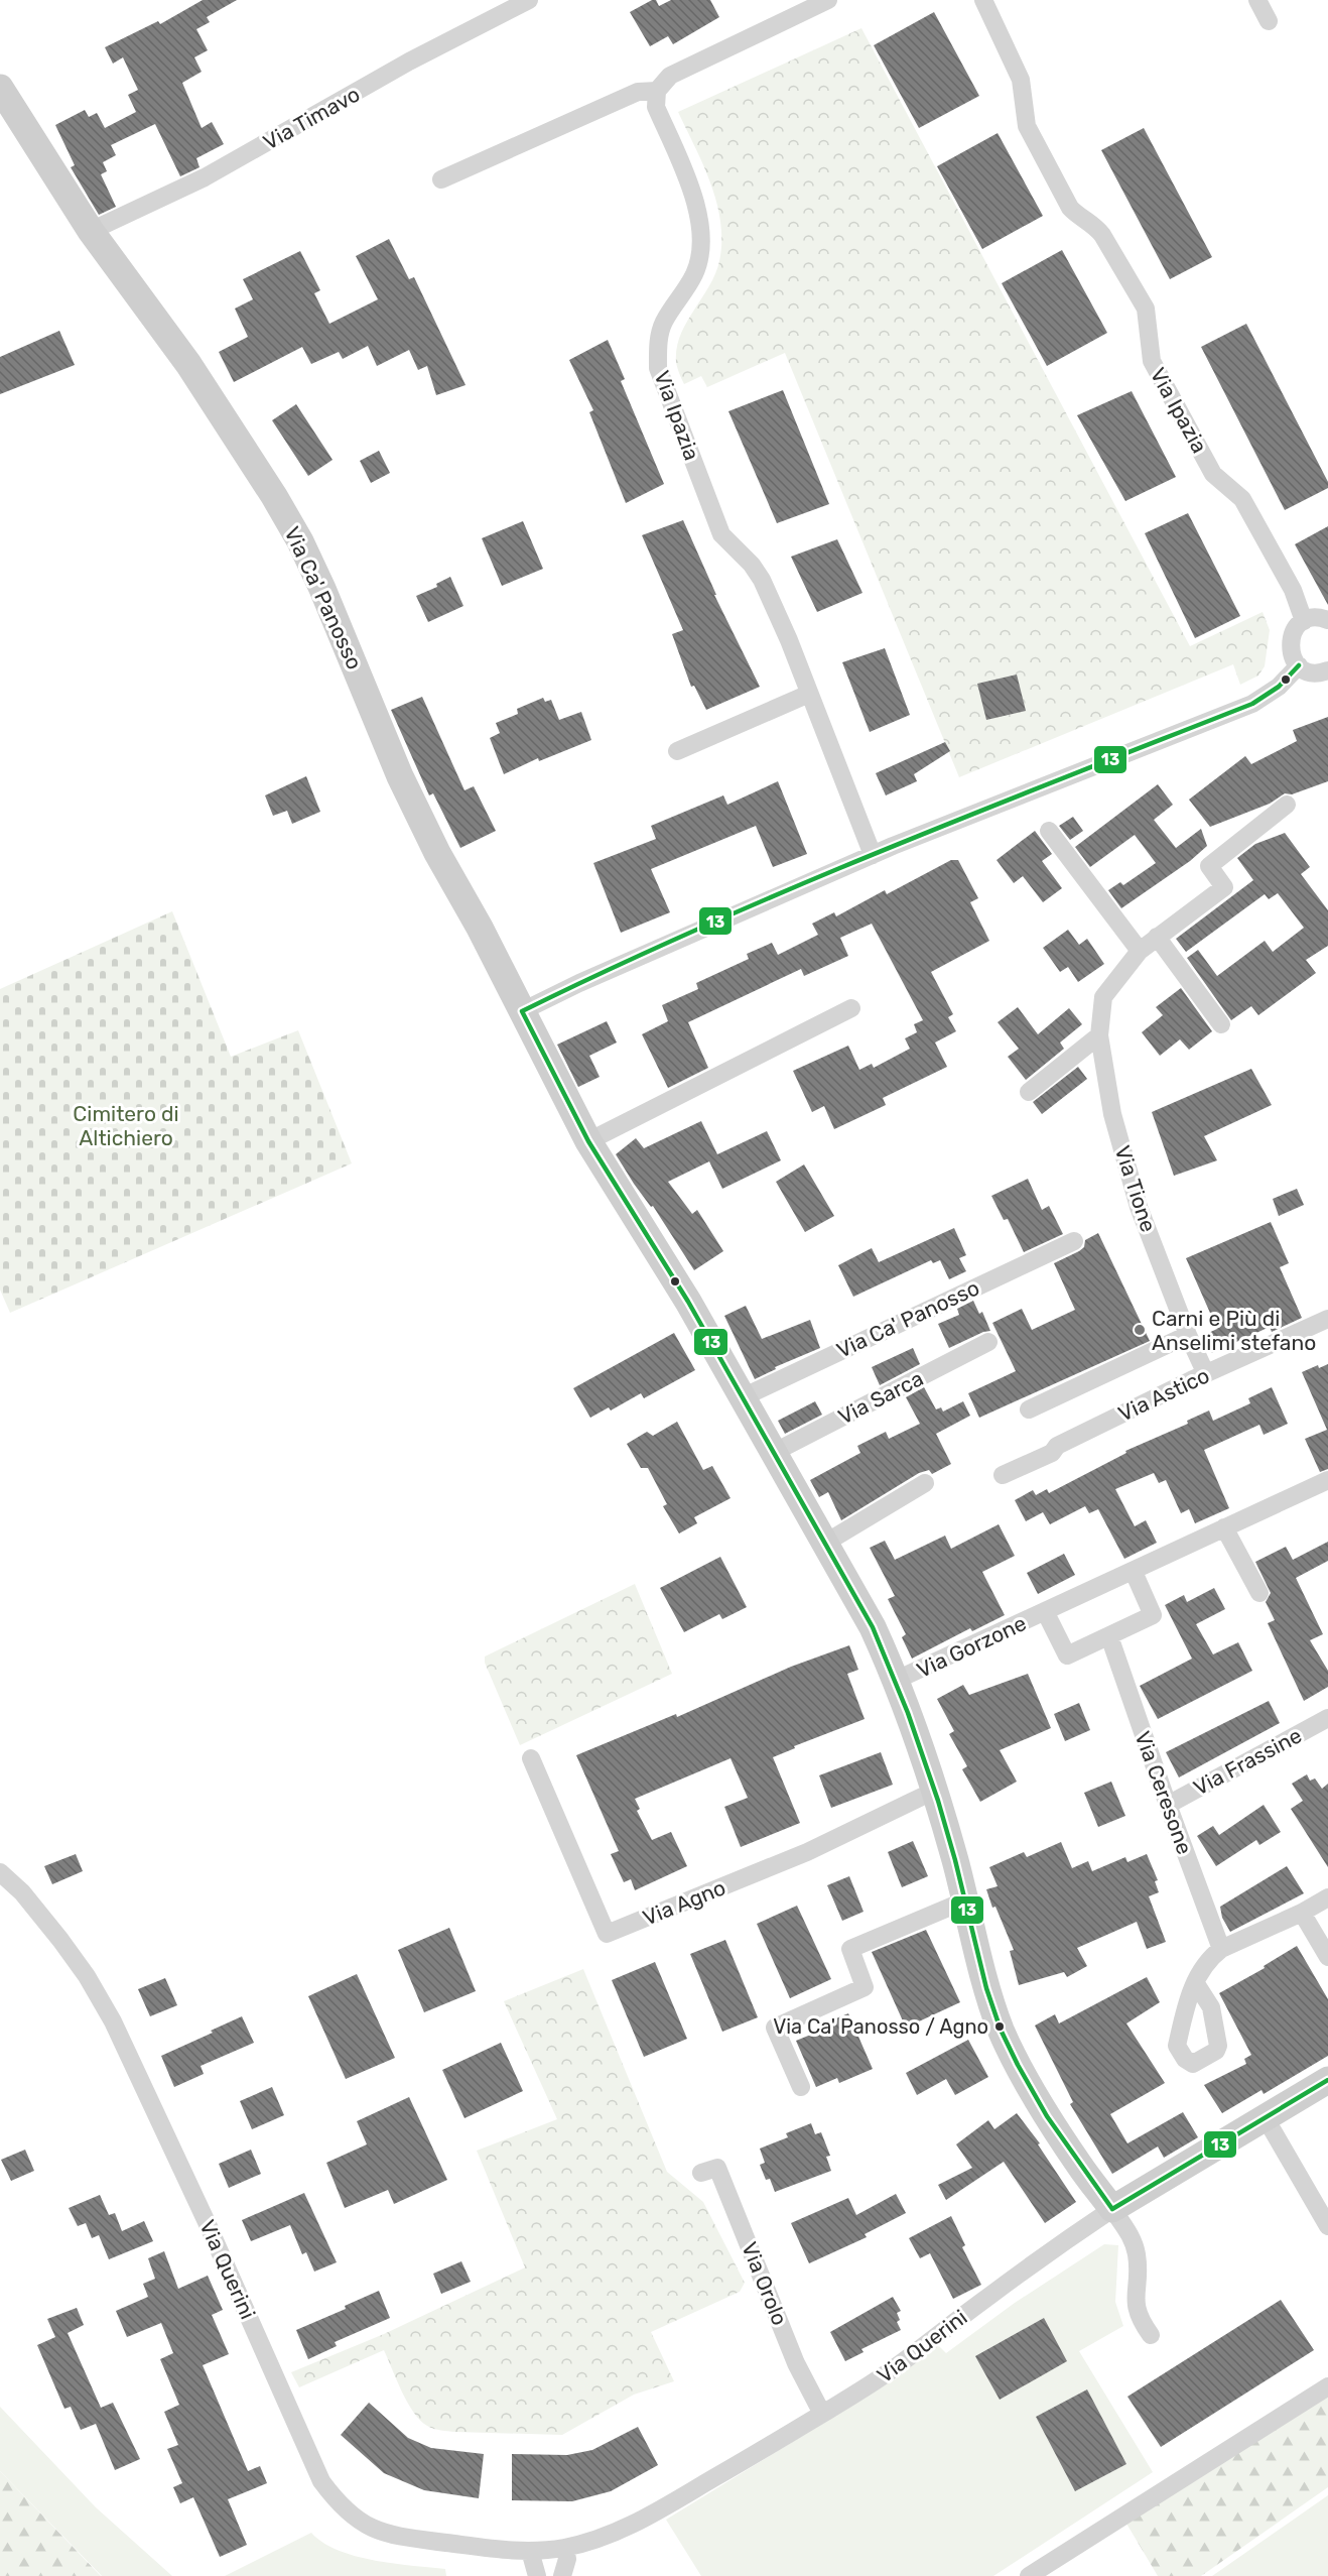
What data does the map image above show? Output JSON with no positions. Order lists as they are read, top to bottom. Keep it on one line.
{"streets":{"street":["Via Timavo","Via Ipazia","Via Ca' Panosso","Via Tione","Via Astico","Via Sarca","Via Gorzone","Via Frassine","Via Ceresone","Via Agno","Via Querini","Via Orolo"]},"crossings":[["Via Timavo","Via Ca' Panosso"],["Via Ca' Panosso","Via Sarca"],["Via Ca' Panosso","Via Gorzone"],["Via Ca' Panosso","Via Agno"],["Via Ca' Panosso","Via Querini"],["Via Tione","Via Astico"],["Via Gorzone","Via Ceresone"],["Via Frassine","Via Ceresone"],["Via Querini","Via Orolo"]],"parks":["Cimitero di Altichiero"],"places":["Carni e Più di Anselimi stefano","Via Ca' Panosso / Agno"],"lines":["transit line 13"]}
